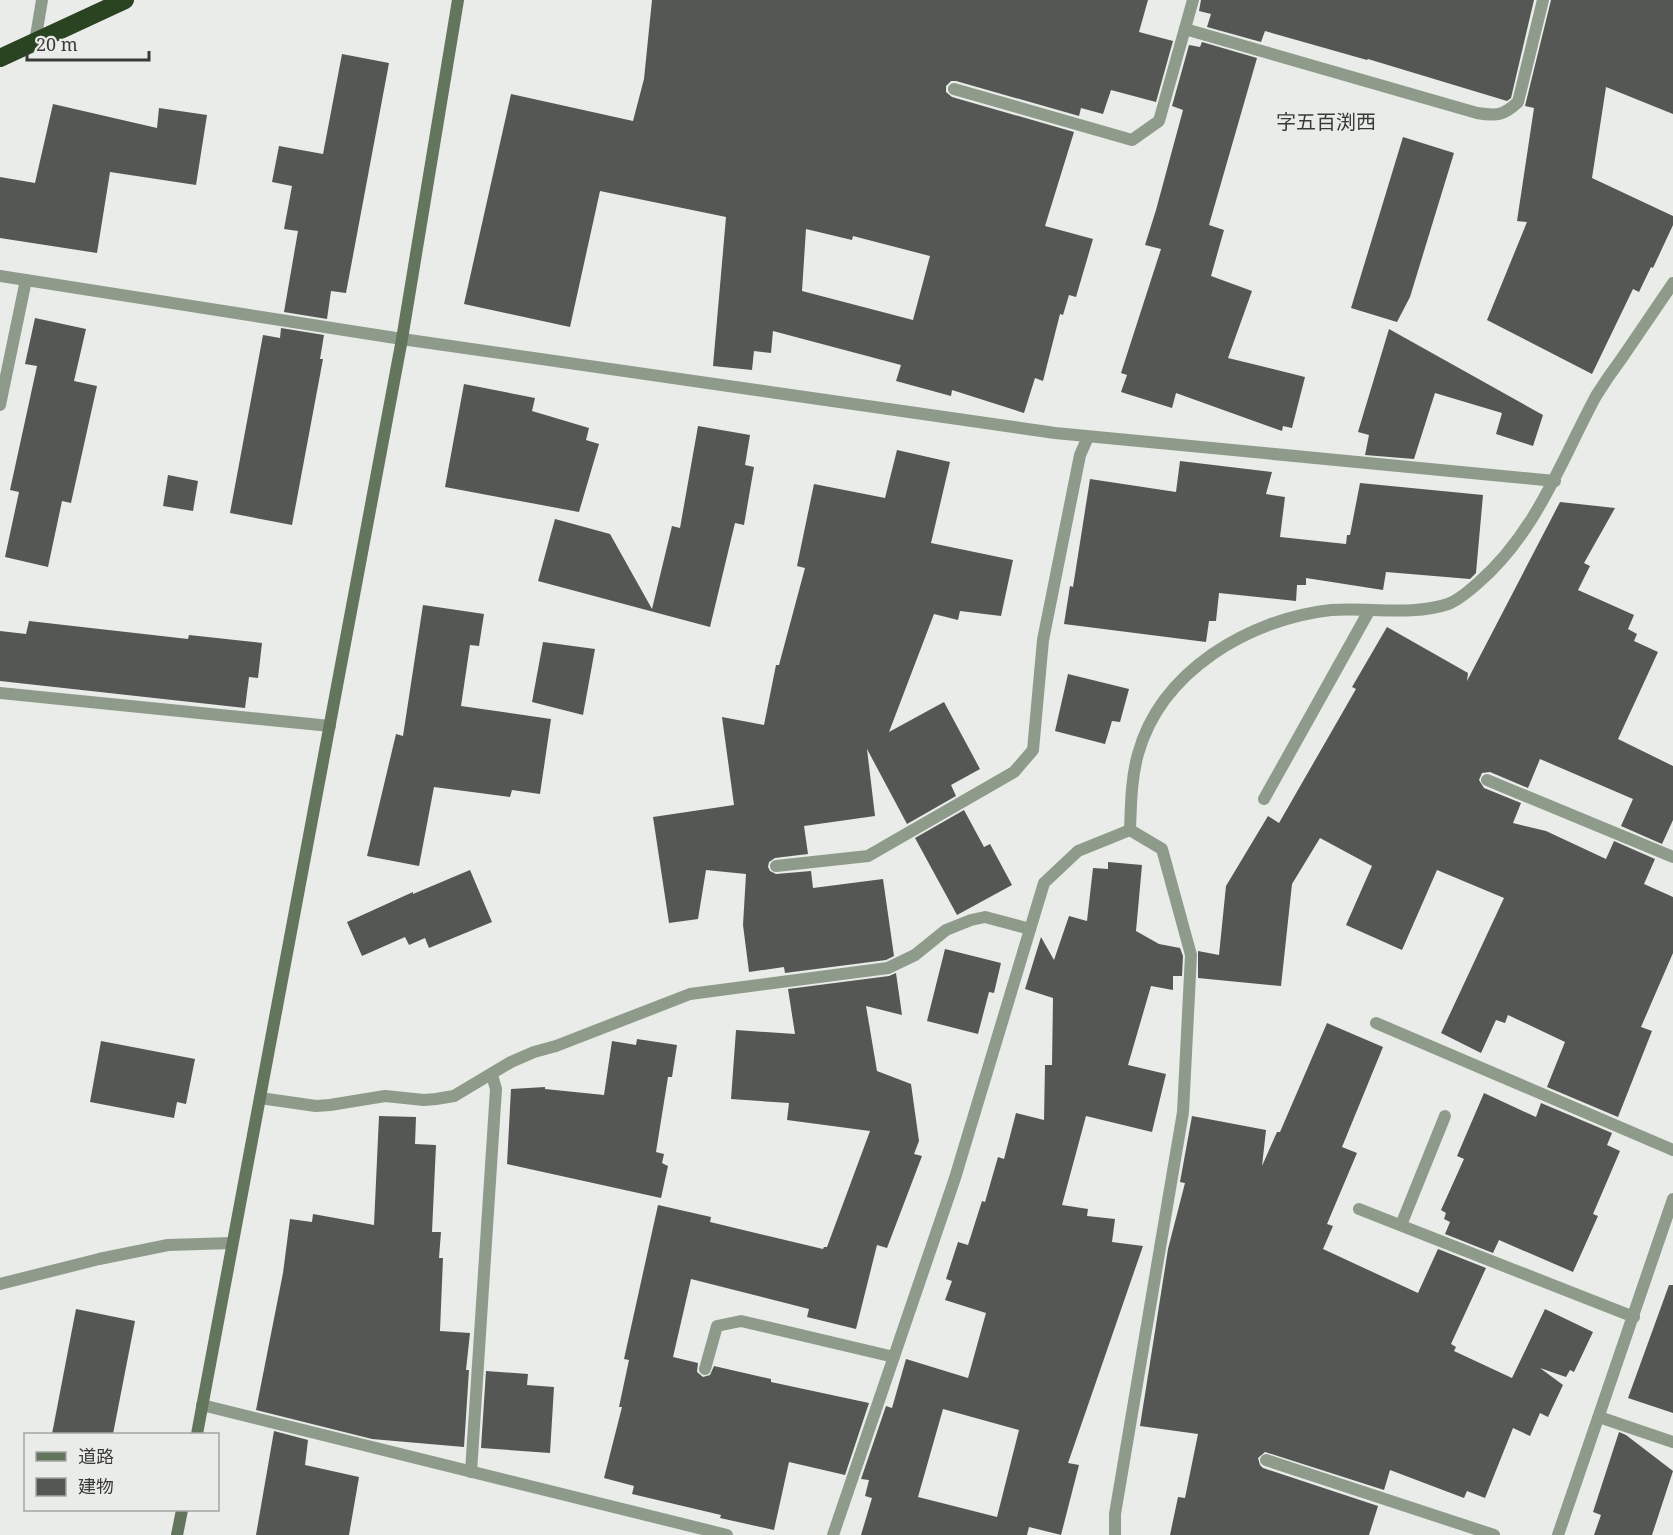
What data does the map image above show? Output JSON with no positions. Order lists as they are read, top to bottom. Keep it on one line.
{"districts":["字五百渕西"],"legend":["道路","建物"],"scale_bar":"20 m"}
